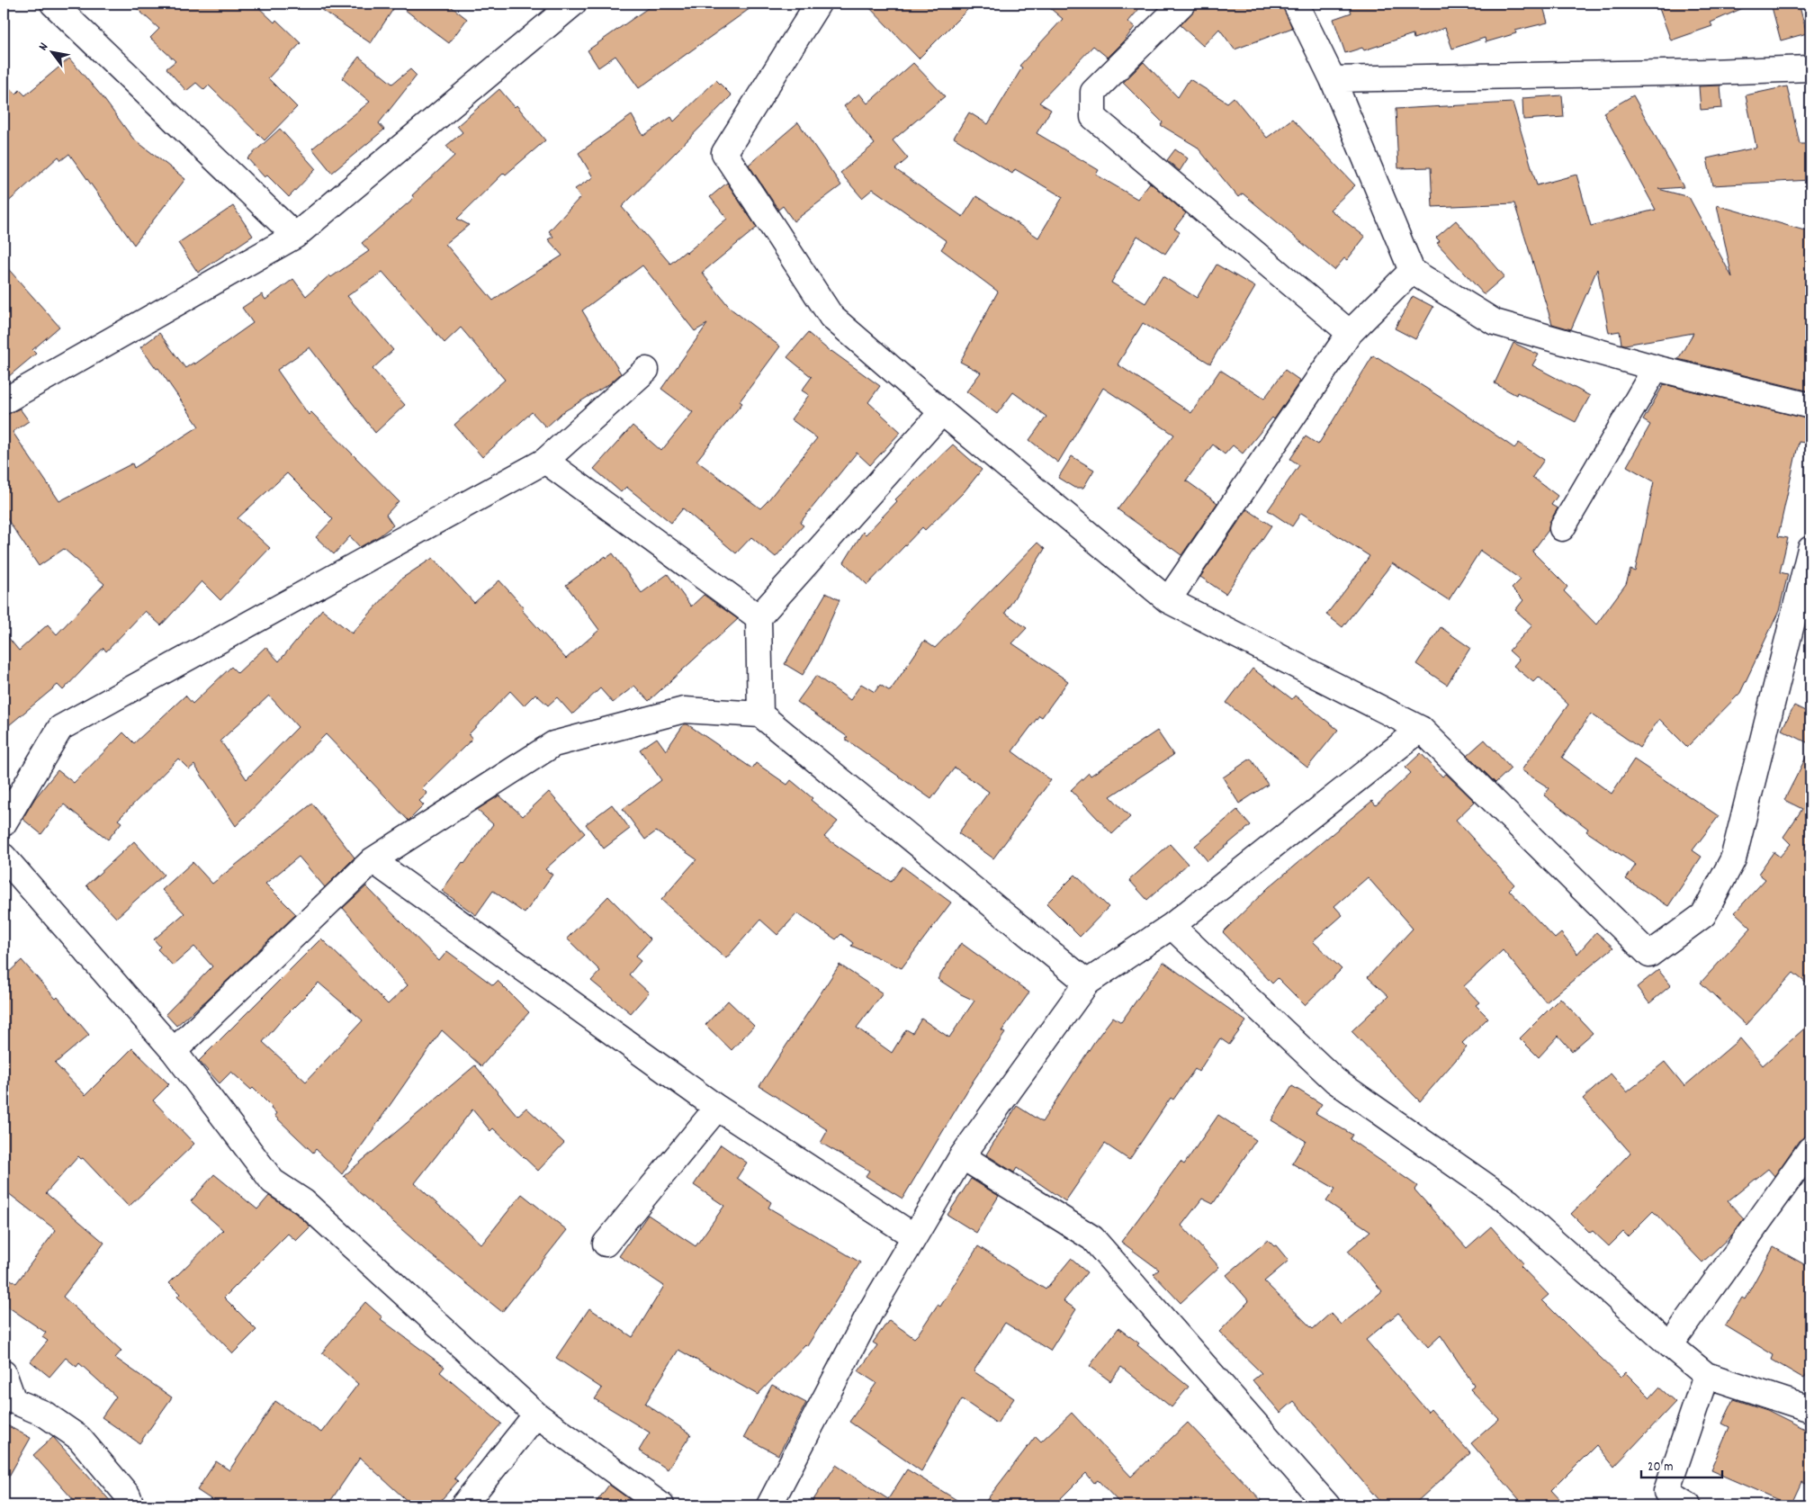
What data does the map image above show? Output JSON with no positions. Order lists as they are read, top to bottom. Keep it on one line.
{"scale_bar":"20 m","north":"top left"}
